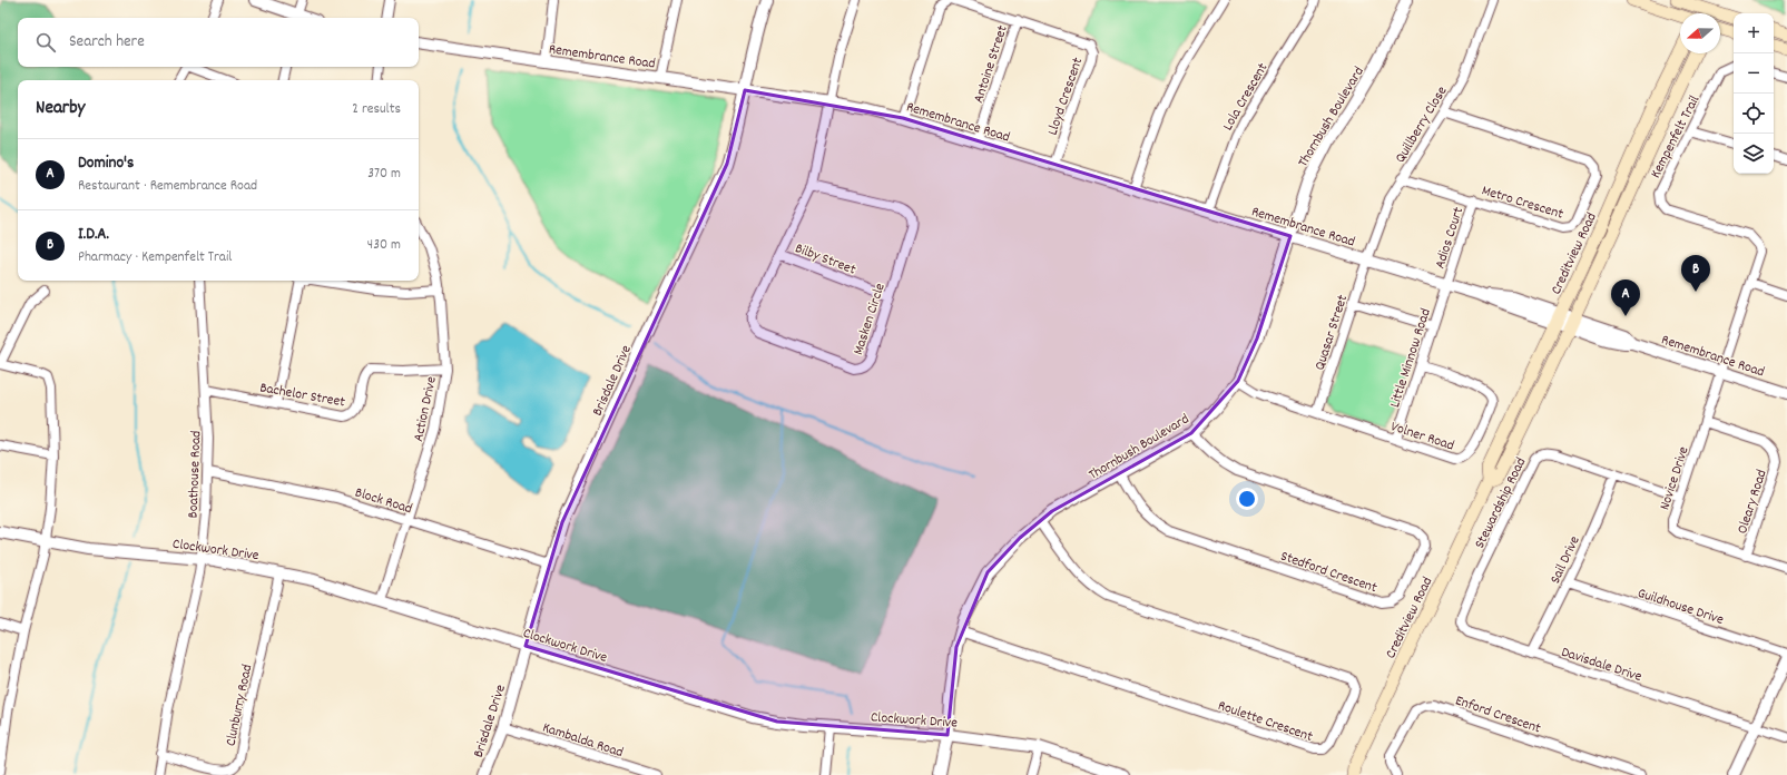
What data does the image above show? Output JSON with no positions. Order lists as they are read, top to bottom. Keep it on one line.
{"streets":{"main road":["Creditview Road"],"street":["Remembrance Road","Antoine Street","Lloyd Crescent","Lola Crescent","Thornbush Boulevard","Quillberry Close","Kempenfelt Trail","Metro Crescent","Adios Court","Bilby Street","Masken Circle","Quasar Street","Little Minnow Road","Brisdale Drive","Bachelor Street","Action Drive","Volner Road","Boathouse Road","Novice Drive","Block Road","Oleary Road","Stewardship Road","Clockwork Drive","Sail Drive","Stedford Crescent","Guildhouse Drive","Davisdale Drive","Clunburry Road","Enford Crescent","Roulette Crescent","Kambalda Road"]},"crossings":[["Remembrance Road","Antoine Street"],["Remembrance Road","Lloyd Crescent"],["Remembrance Road","Lola Crescent"],["Remembrance Road","Thornbush Boulevard"],["Remembrance Road","Quillberry Close"],["Remembrance Road","Kempenfelt Trail"],["Remembrance Road","Adios Court"],["Remembrance Road","Creditview Road"],["Remembrance Road","Masken Circle"],["Remembrance Road","Quasar Street"],["Remembrance Road","Little Minnow Road"],["Remembrance Road","Brisdale Drive"],["Remembrance Road","Novice Drive"],["Antoine Street","Lloyd Crescent"],["Thornbush Boulevard","Volner Road"],["Thornbush Boulevard","Clockwork Drive"],["Thornbush Boulevard","Stedford Crescent"],["Thornbush Boulevard","Roulette Crescent"],["Quillberry Close","Metro Crescent"],["Quillberry Close","Quasar Street"],["Kempenfelt Trail","Novice Drive"],["Metro Crescent","Adios Court"],["Adios Court","Little Minnow Road"],["Bilby Street","Masken Circle"],["Quasar Street","Volner Road"],["Little Minnow Road","Volner Road"],["Brisdale Drive","Block Road"],["Brisdale Drive","Clockwork Drive"],["Brisdale Drive","Kambalda Road"],["Bachelor Street","Action Drive"],["Bachelor Street","Boathouse Road"],["Action Drive","Block Road"],["Action Drive","Clockwork Drive"],["Boathouse Road","Block Road"],["Boathouse Road","Clockwork Drive"],["Boathouse Road","Clunburry Road"],["Novice Drive","Oleary Road"],["Novice Drive","Stewardship Road"],["Stewardship Road","Sail Drive"],["Stewardship Road","Davisdale Drive"],["Clockwork Drive","Clunburry Road"],["Sail Drive","Guildhouse Drive"],["Sail Drive","Davisdale Drive"]],"north":"left","page":{"map_buttons":["+","−"],"search":"Search here","heading":["Nearby","2 results"],"list":[{"mark":"A","name":"Domino's","note":"Restaurant · Remembrance Road","value":"370 m"},{"mark":"B","name":"I.D.A.","note":"Pharmacy · Kempenfelt Trail","value":"430 m"}],"pins":["B","A"]}}
